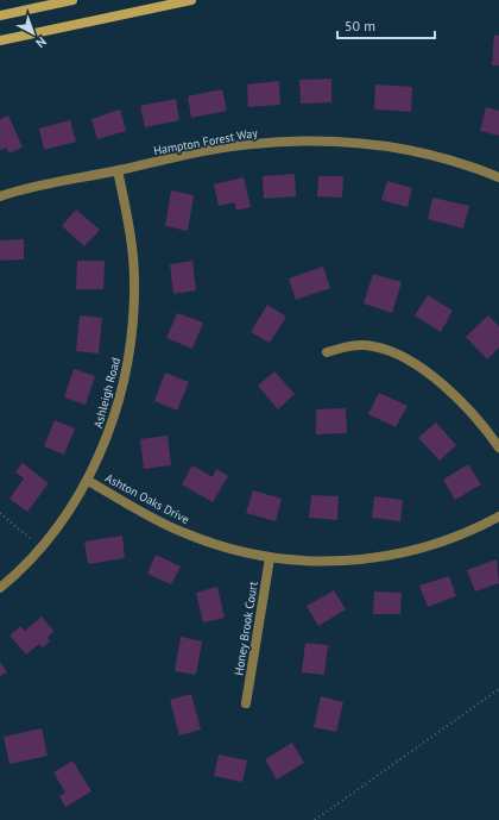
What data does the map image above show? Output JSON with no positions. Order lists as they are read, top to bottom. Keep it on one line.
{"streets":{"street":["Hampton Forest Way","Ashleigh Road","Ashton Oaks Drive","Honey Brook Court"]},"crossings":[["Hampton Forest Way","Ashleigh Road"],["Ashleigh Road","Ashton Oaks Drive"],["Ashton Oaks Drive","Honey Brook Court"]],"scale_bar":"50 m","north":"bottom right"}
